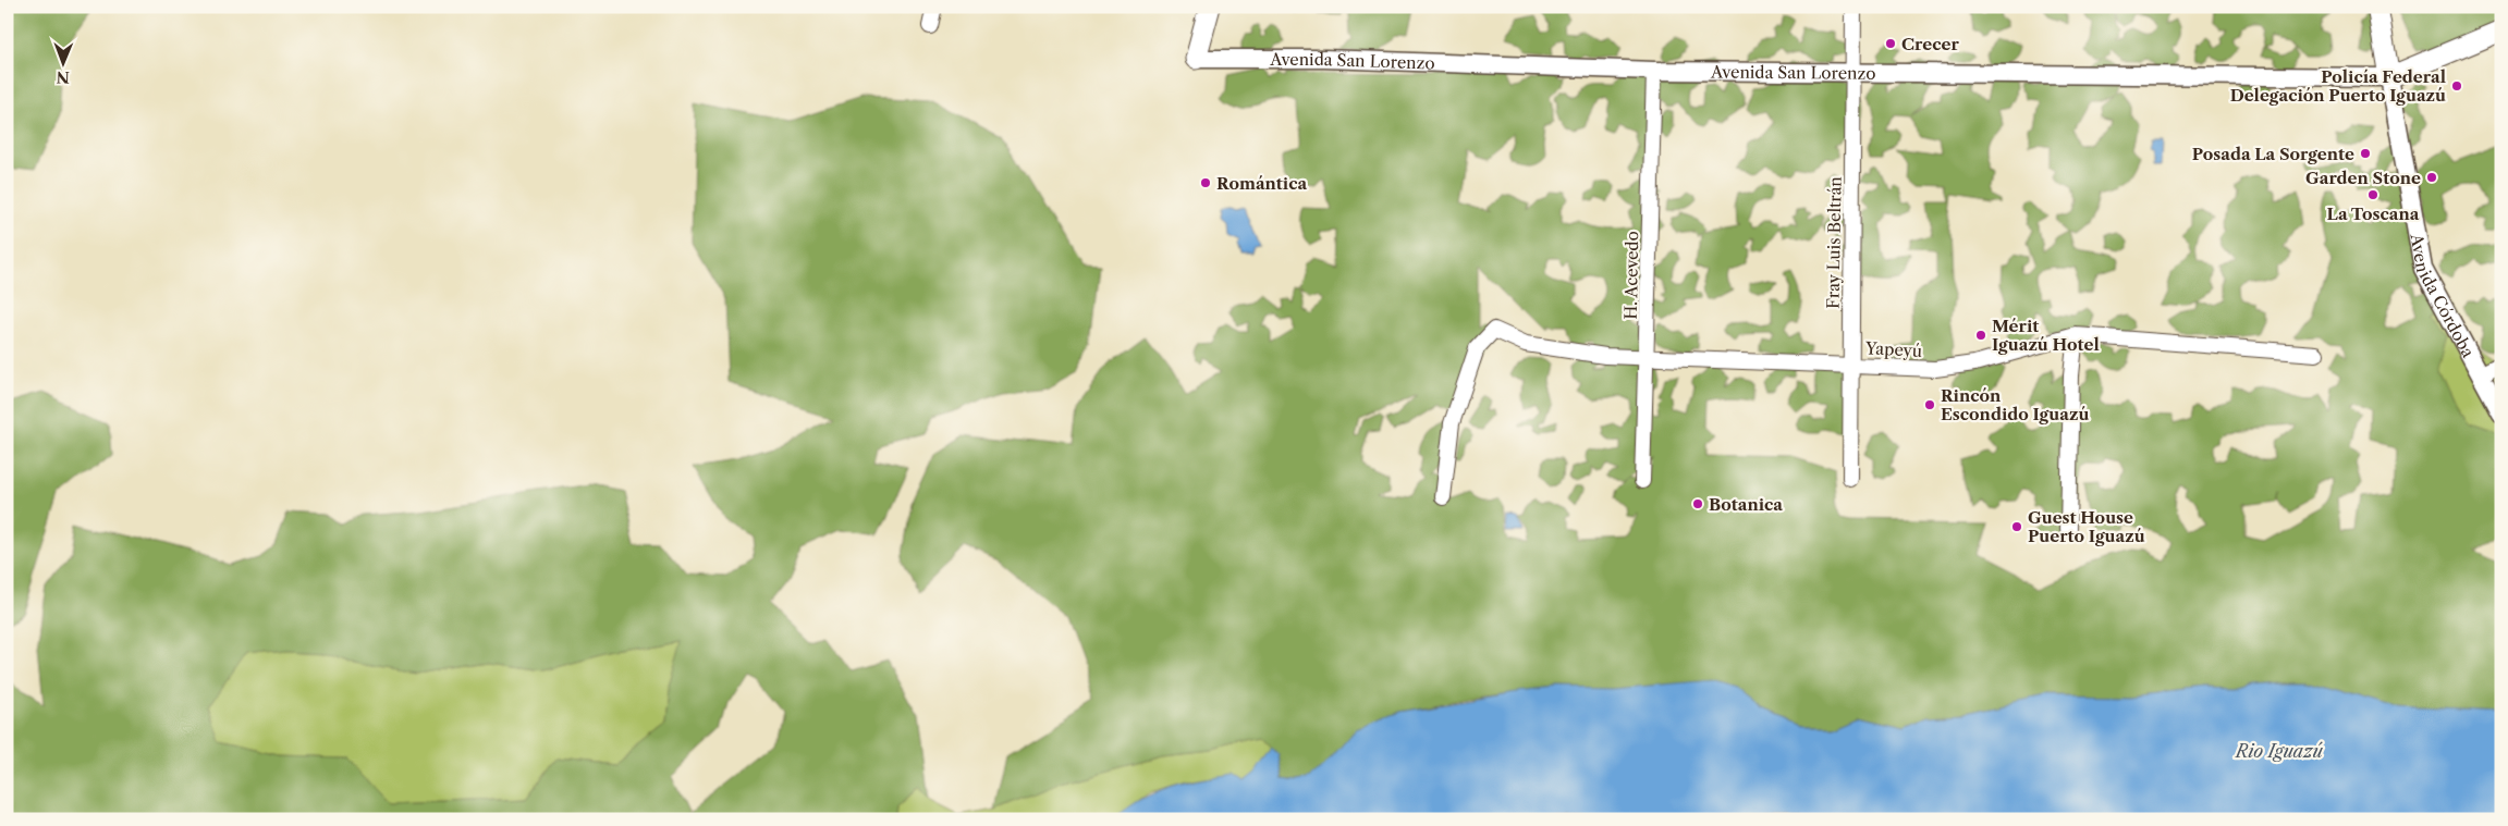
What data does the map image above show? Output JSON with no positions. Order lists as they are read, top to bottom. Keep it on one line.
{"streets":{"main road":["Avenida Córdoba"],"street":["Avenida San Lorenzo","Fray Luis Beltrán","H. Acevedo","Yapeyú"]},"crossings":[["Avenida San Lorenzo","Fray Luis Beltrán"],["Avenida San Lorenzo","H. Acevedo"],["Avenida San Lorenzo","Avenida Córdoba"],["Fray Luis Beltrán","Yapeyú"],["H. Acevedo","Yapeyú"]],"water":["Rio Iguazú"],"places":["Crecer","Policía Federal Delegación Puerto Iguazú","Posada La Sorgente","Garden Stone","Romántica","La Toscana","Mérit Iguazú Hotel","Rincón Escondido Iguazú","Botanica","Guest House Puerto Iguazú"],"north":"bottom"}
